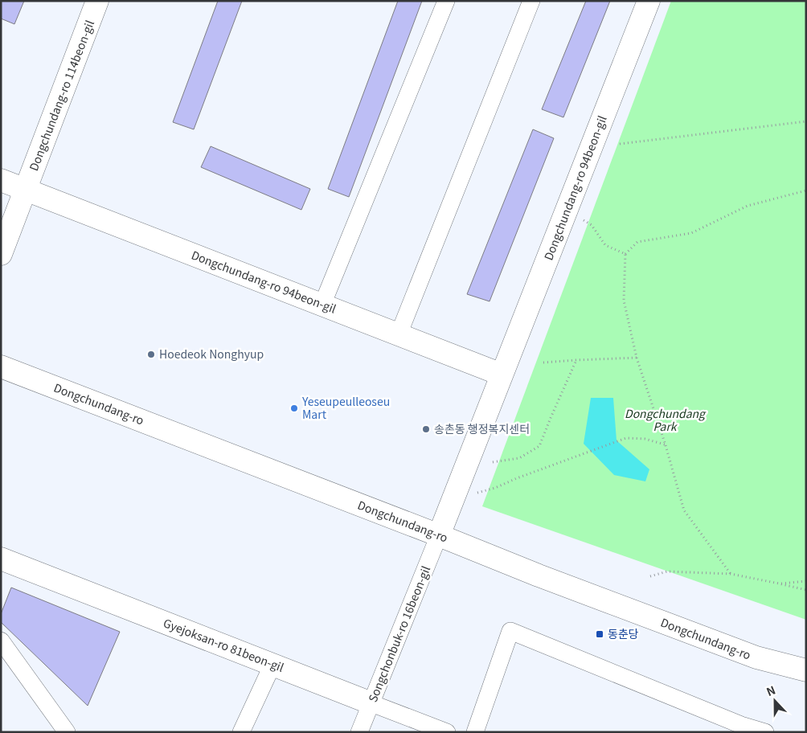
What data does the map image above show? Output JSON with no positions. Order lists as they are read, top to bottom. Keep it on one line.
{"streets":{"main road":["Dongchundang-ro 114beon-gil","Dongchundang-ro 94beon-gil","Dongchundang-ro","Gyejoksan-ro 81beon-gil"],"street":["Songchonbuk-ro 16beon-gil"]},"crossings":[["Dongchundang-ro 114beon-gil","Dongchundang-ro 94beon-gil"],["Dongchundang-ro 94beon-gil","Dongchundang-ro"],["Dongchundang-ro 94beon-gil","Songchonbuk-ro 16beon-gil"],["Dongchundang-ro","Songchonbuk-ro 16beon-gil"],["Songchonbuk-ro 16beon-gil","Gyejoksan-ro 81beon-gil"]],"parks":["Dongchundang Park"],"places":{"other":["Hoedeok Nonghyup","Yeseupeulleoseu Mart","송촌동 행정복지센터"],"transit":["동춘당"]},"north":"top"}
